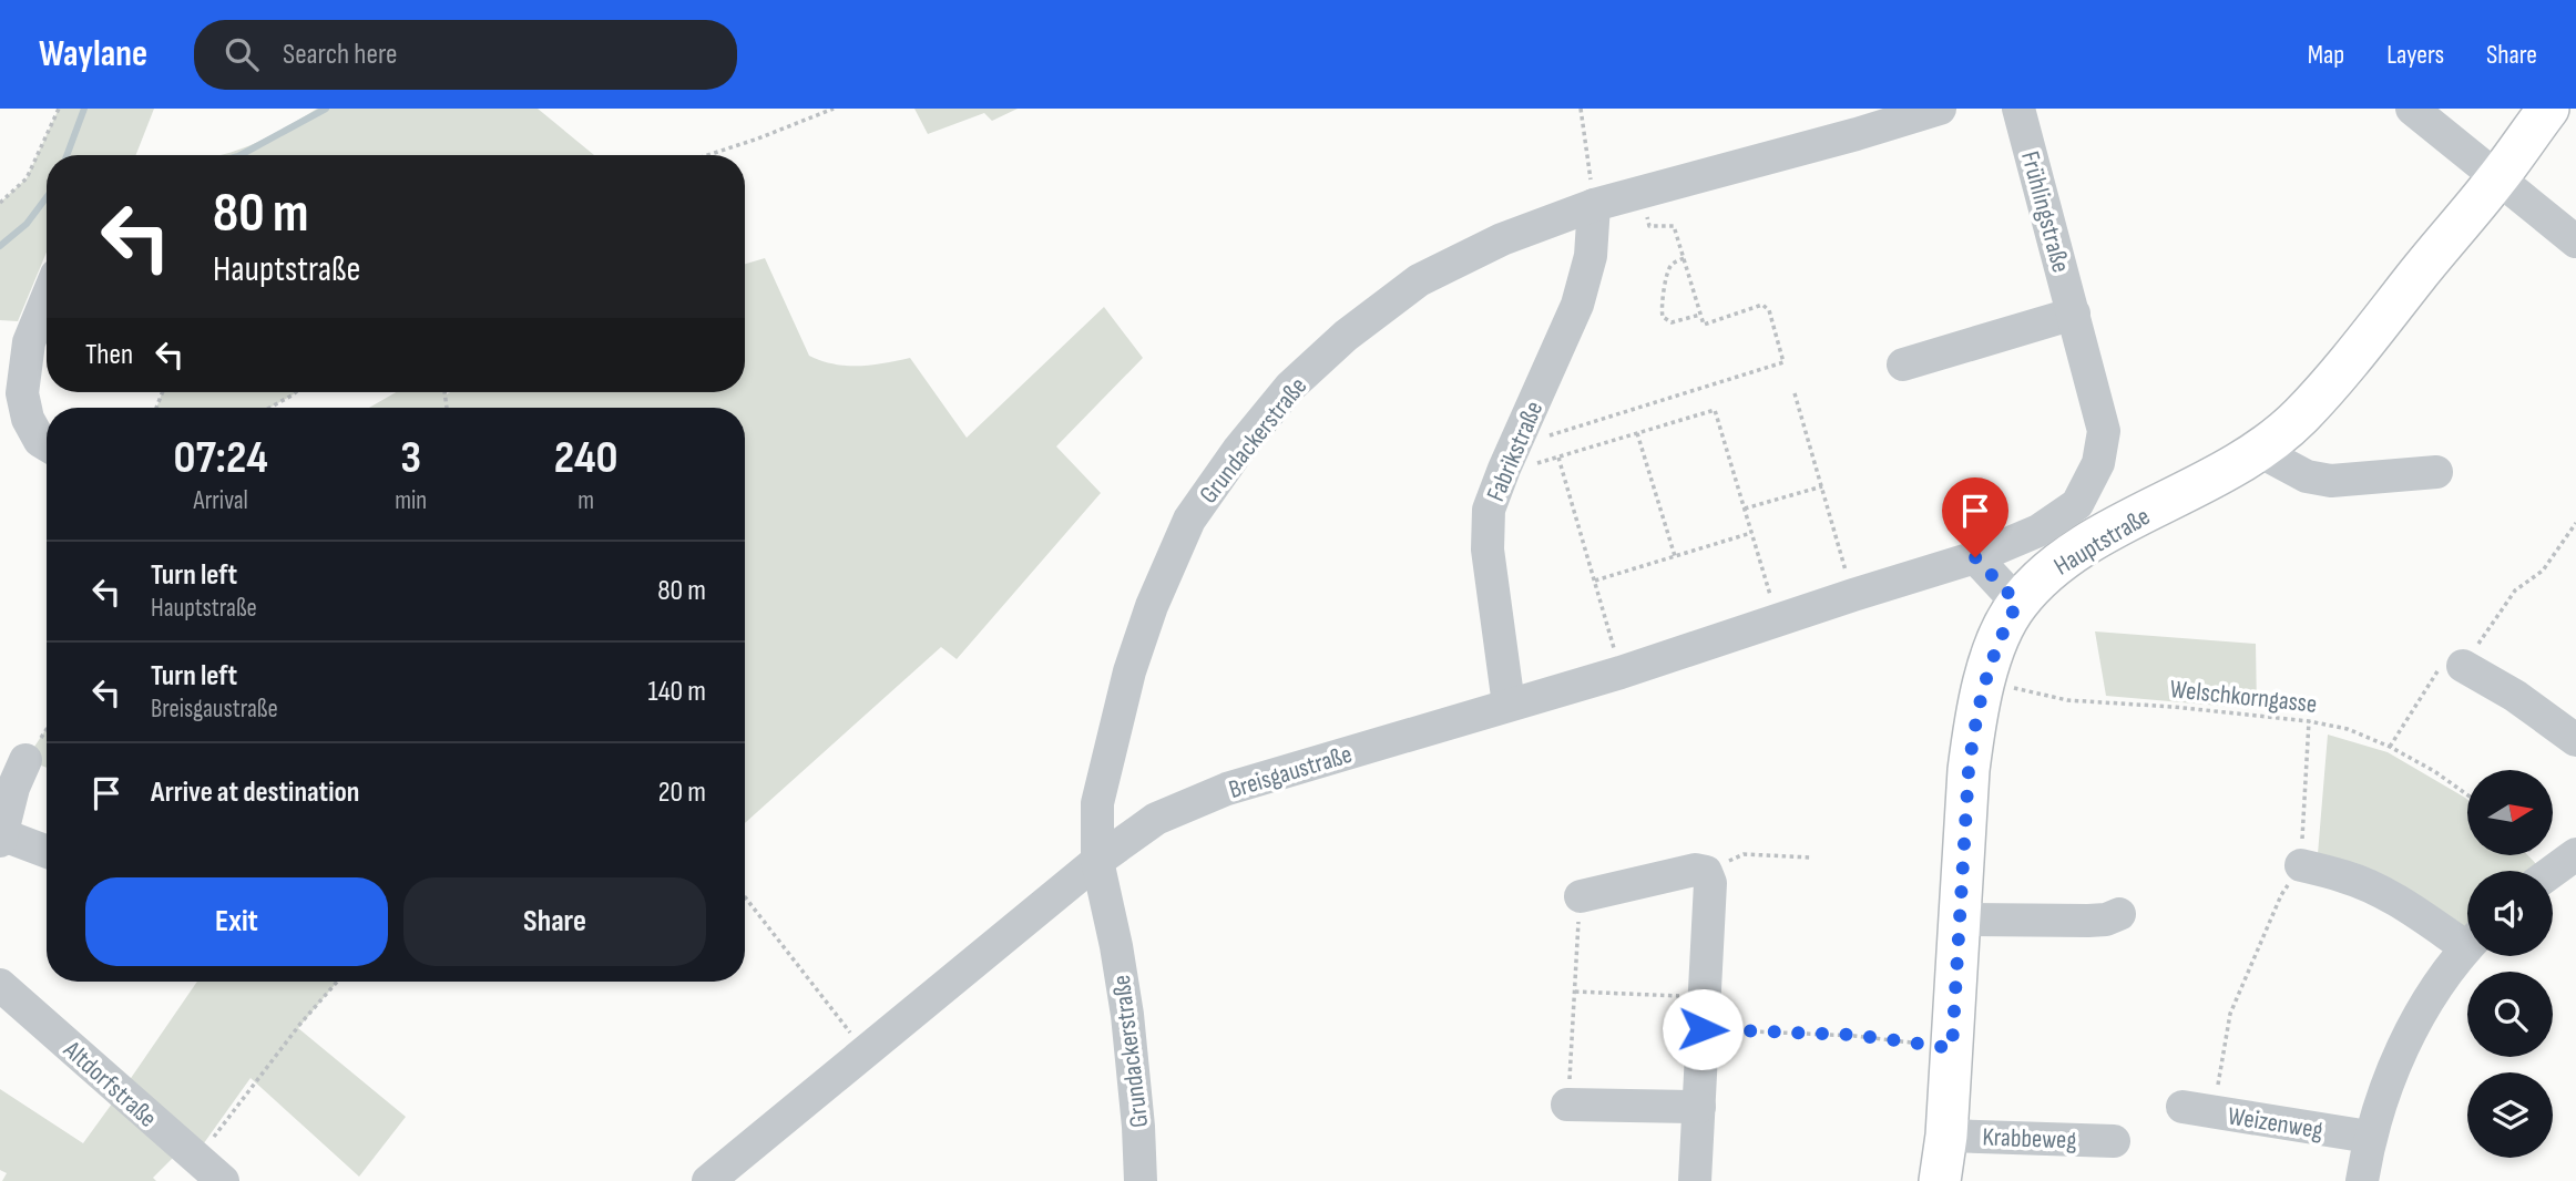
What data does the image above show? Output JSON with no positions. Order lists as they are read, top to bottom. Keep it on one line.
{"streets":{"main road":["Hauptstraße"],"street":["Frühlingstraße","Grundackerstraße","Fabrikstraße","Breisgaustraße","Altdorfstraße","Weizenweg","Krabbeweg"],"path":["Welschkorngasse"]},"crossings":[["Frühlingstraße","Breisgaustraße"],["Grundackerstraße","Fabrikstraße"],["Grundackerstraße","Breisgaustraße"],["Fabrikstraße","Breisgaustraße"],["Hauptstraße","Welschkorngasse"],["Hauptstraße","Krabbeweg"]],"north":"right","page":{"header":"Waylane","search":"Search here","nav":["Map","Layers","Share"],"turn":["80 m","Hauptstraße"],"then":"Then","eta":["07:24","Arrival","3","min","240","m"],"list":[{"name":"Turn left","note":"Hauptstraße","value":"80 m"},{"name":"Turn left","note":"Breisgaustraße","value":"140 m"},{"name":"Arrive at destination","value":"20 m"}],"buttons":["Exit","Share"]}}
